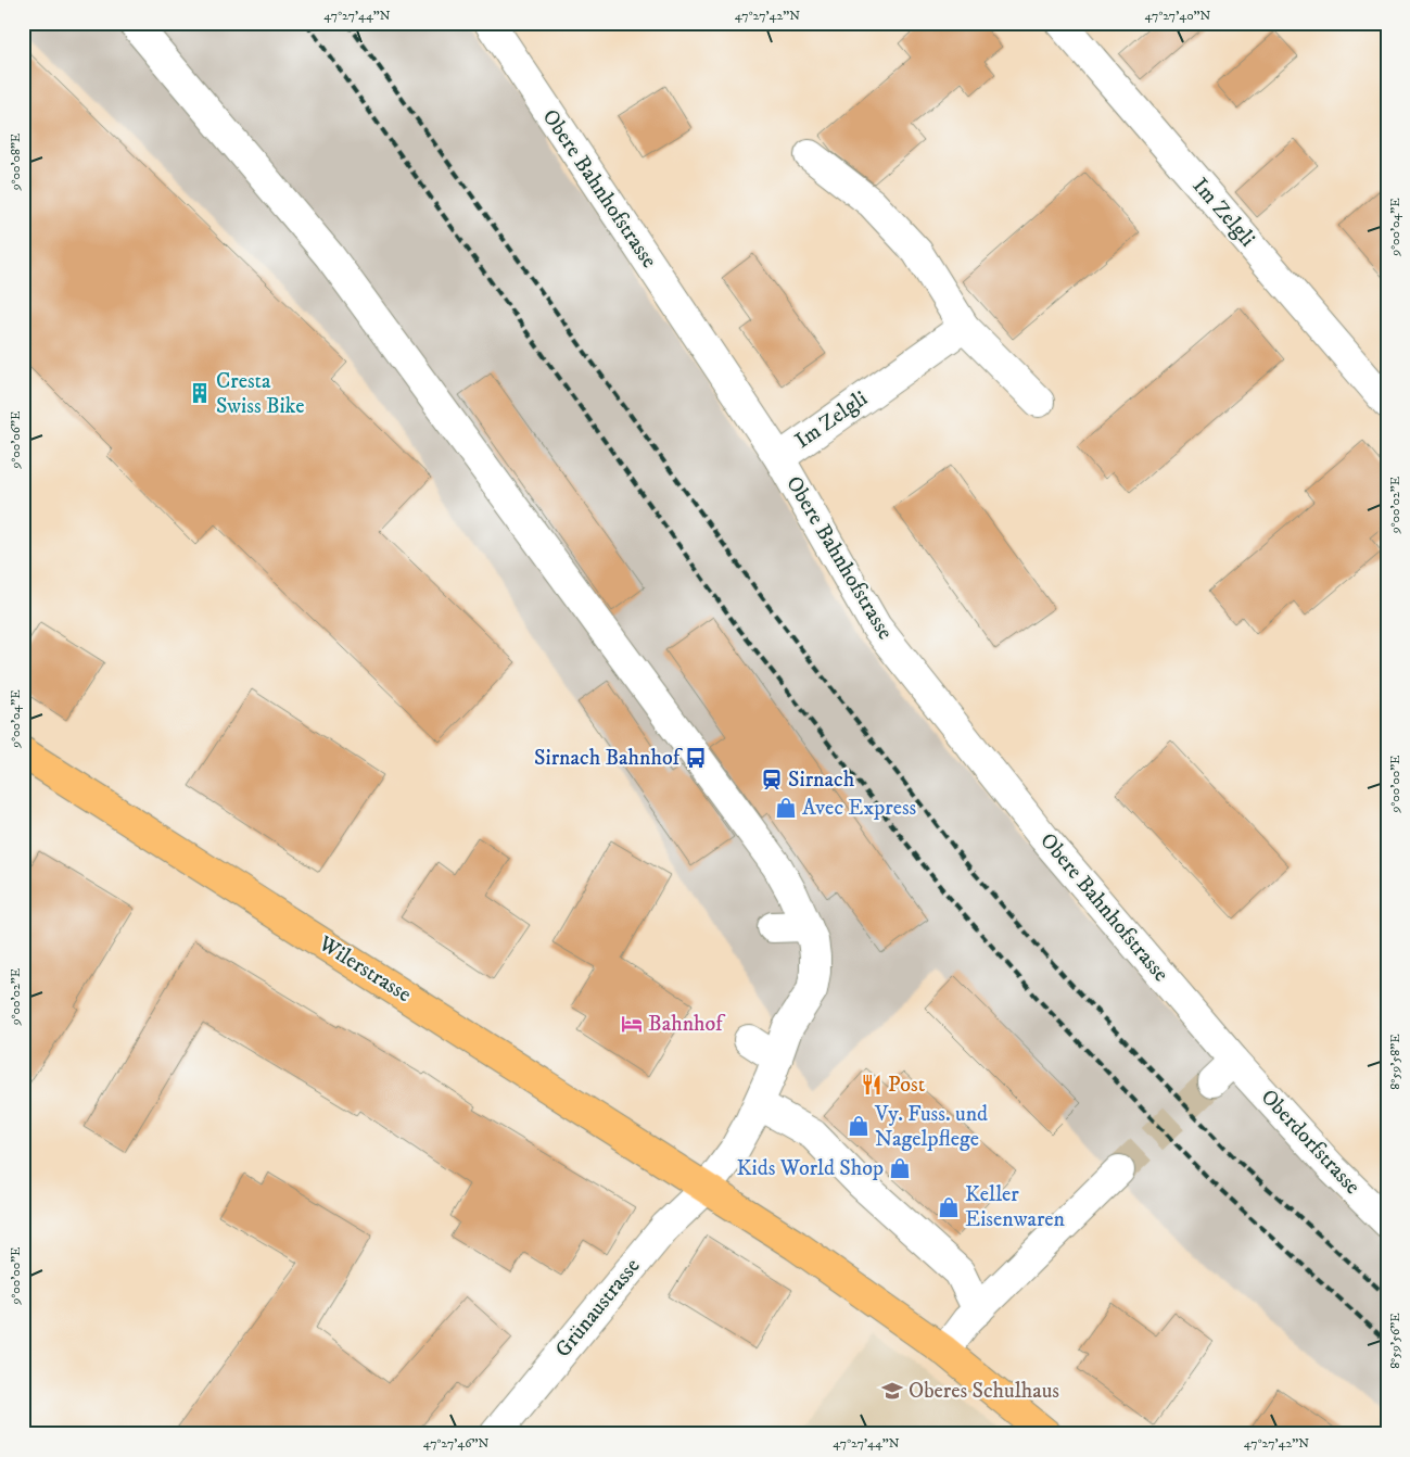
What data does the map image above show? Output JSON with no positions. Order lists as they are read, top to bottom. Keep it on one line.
{"streets":{"main road":["Wilerstrasse"],"street":["Obere Bahnhofstrasse","Im Zelgli","Oberdorfstrasse","Grünaustrasse"]},"crossings":[["Obere Bahnhofstrasse","Im Zelgli"],["Obere Bahnhofstrasse","Oberdorfstrasse"],["Wilerstrasse","Grünaustrasse"]],"places":{"building":["Cresta Swiss Bike"],"bus stop":["Sirnach Bahnhof"],"station":["Sirnach"],"shop":["Avec Express","Vy. Fuss. und Nagelpflege","Kids World Shop","Keller Eisenwaren"],"hotel":["Bahnhof"],"restaurant":["Post"],"school or university":["Oberes Schulhaus"]},"coordinates":["47°27'44\"N","47°27'42\"N","47°27'40\"N","9°00'08\"E","9°00'04\"E","9°00'06\"E","9°00'02\"E","9°00'00\"E","8°59'58\"E","8°59'56\"E","47°27'46\"N"]}
